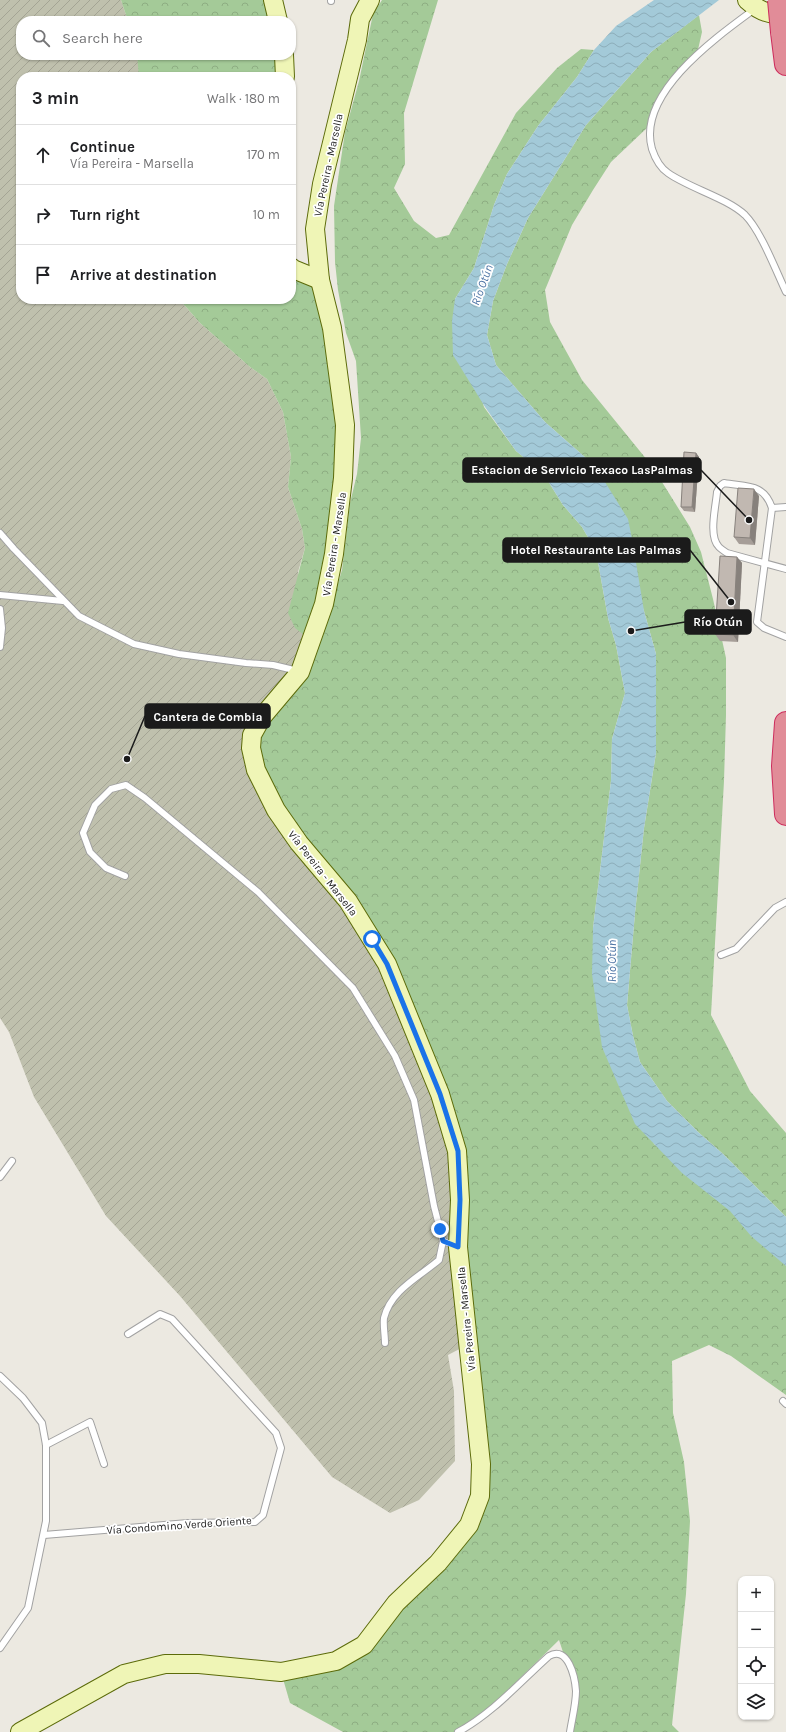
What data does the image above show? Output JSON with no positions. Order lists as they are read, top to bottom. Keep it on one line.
{"streets":{"main road":["Vía Pereira - Marsella"],"lane":["Vía Condomino Verde Oriente"]},"water":["Río Otún"],"places":["Estacion de Servicio Texaco LasPalmas","Hotel Restaurante Las Palmas","Río Otún","Cantera de Combia"],"page":{"search":"Search here","heading":["3 min","Walk · 180 m"],"list":[["Continue","Vía Pereira - Marsella","170 m"],["Turn right","10 m"],"Arrive at destination"],"map_buttons":["+","−"]}}
